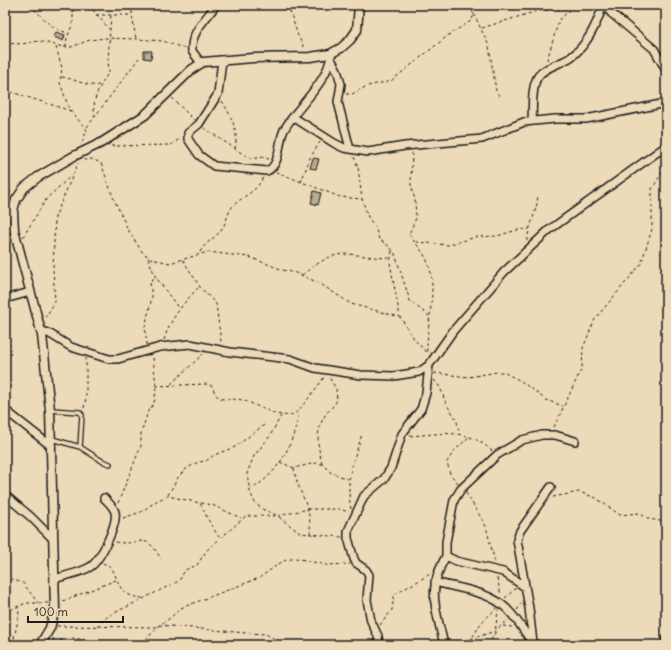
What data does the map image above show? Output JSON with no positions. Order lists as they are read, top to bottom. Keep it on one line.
{"scale_bar":"100 m"}
